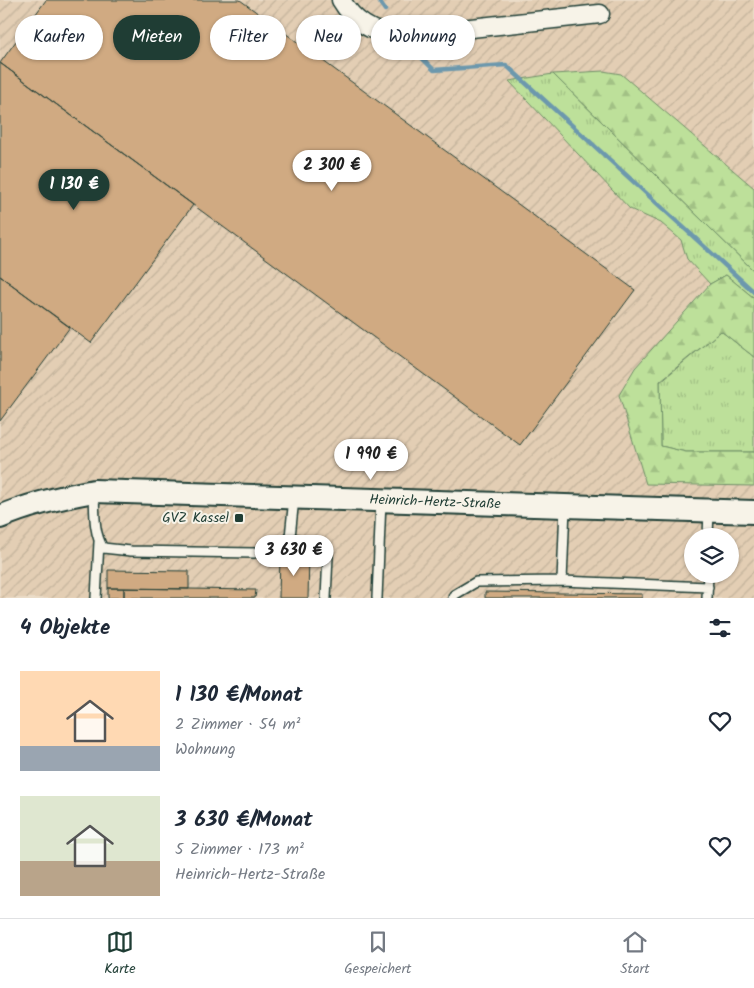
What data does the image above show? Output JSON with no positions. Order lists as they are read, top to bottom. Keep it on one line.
{"streets":{"street":["Heinrich-Hertz-Straße"]},"places":{"transit":["GVZ Kassel"]},"page":{"chip":["Kaufen","Mieten","Filter","Neu","Wohnung"],"price":["2 300 €","1 130 €","1 990 €","3 630 €"],"heading":"4 Objekte","list":[{"name":"1 130 €/Monat","note":"2 Zimmer · 54 m² · Wohnung"},{"name":"3 630 €/Monat","note":"5 Zimmer · 173 m² · Heinrich-Hertz-Straße"}],"tabs":["Karte","Gespeichert","Start"]}}
